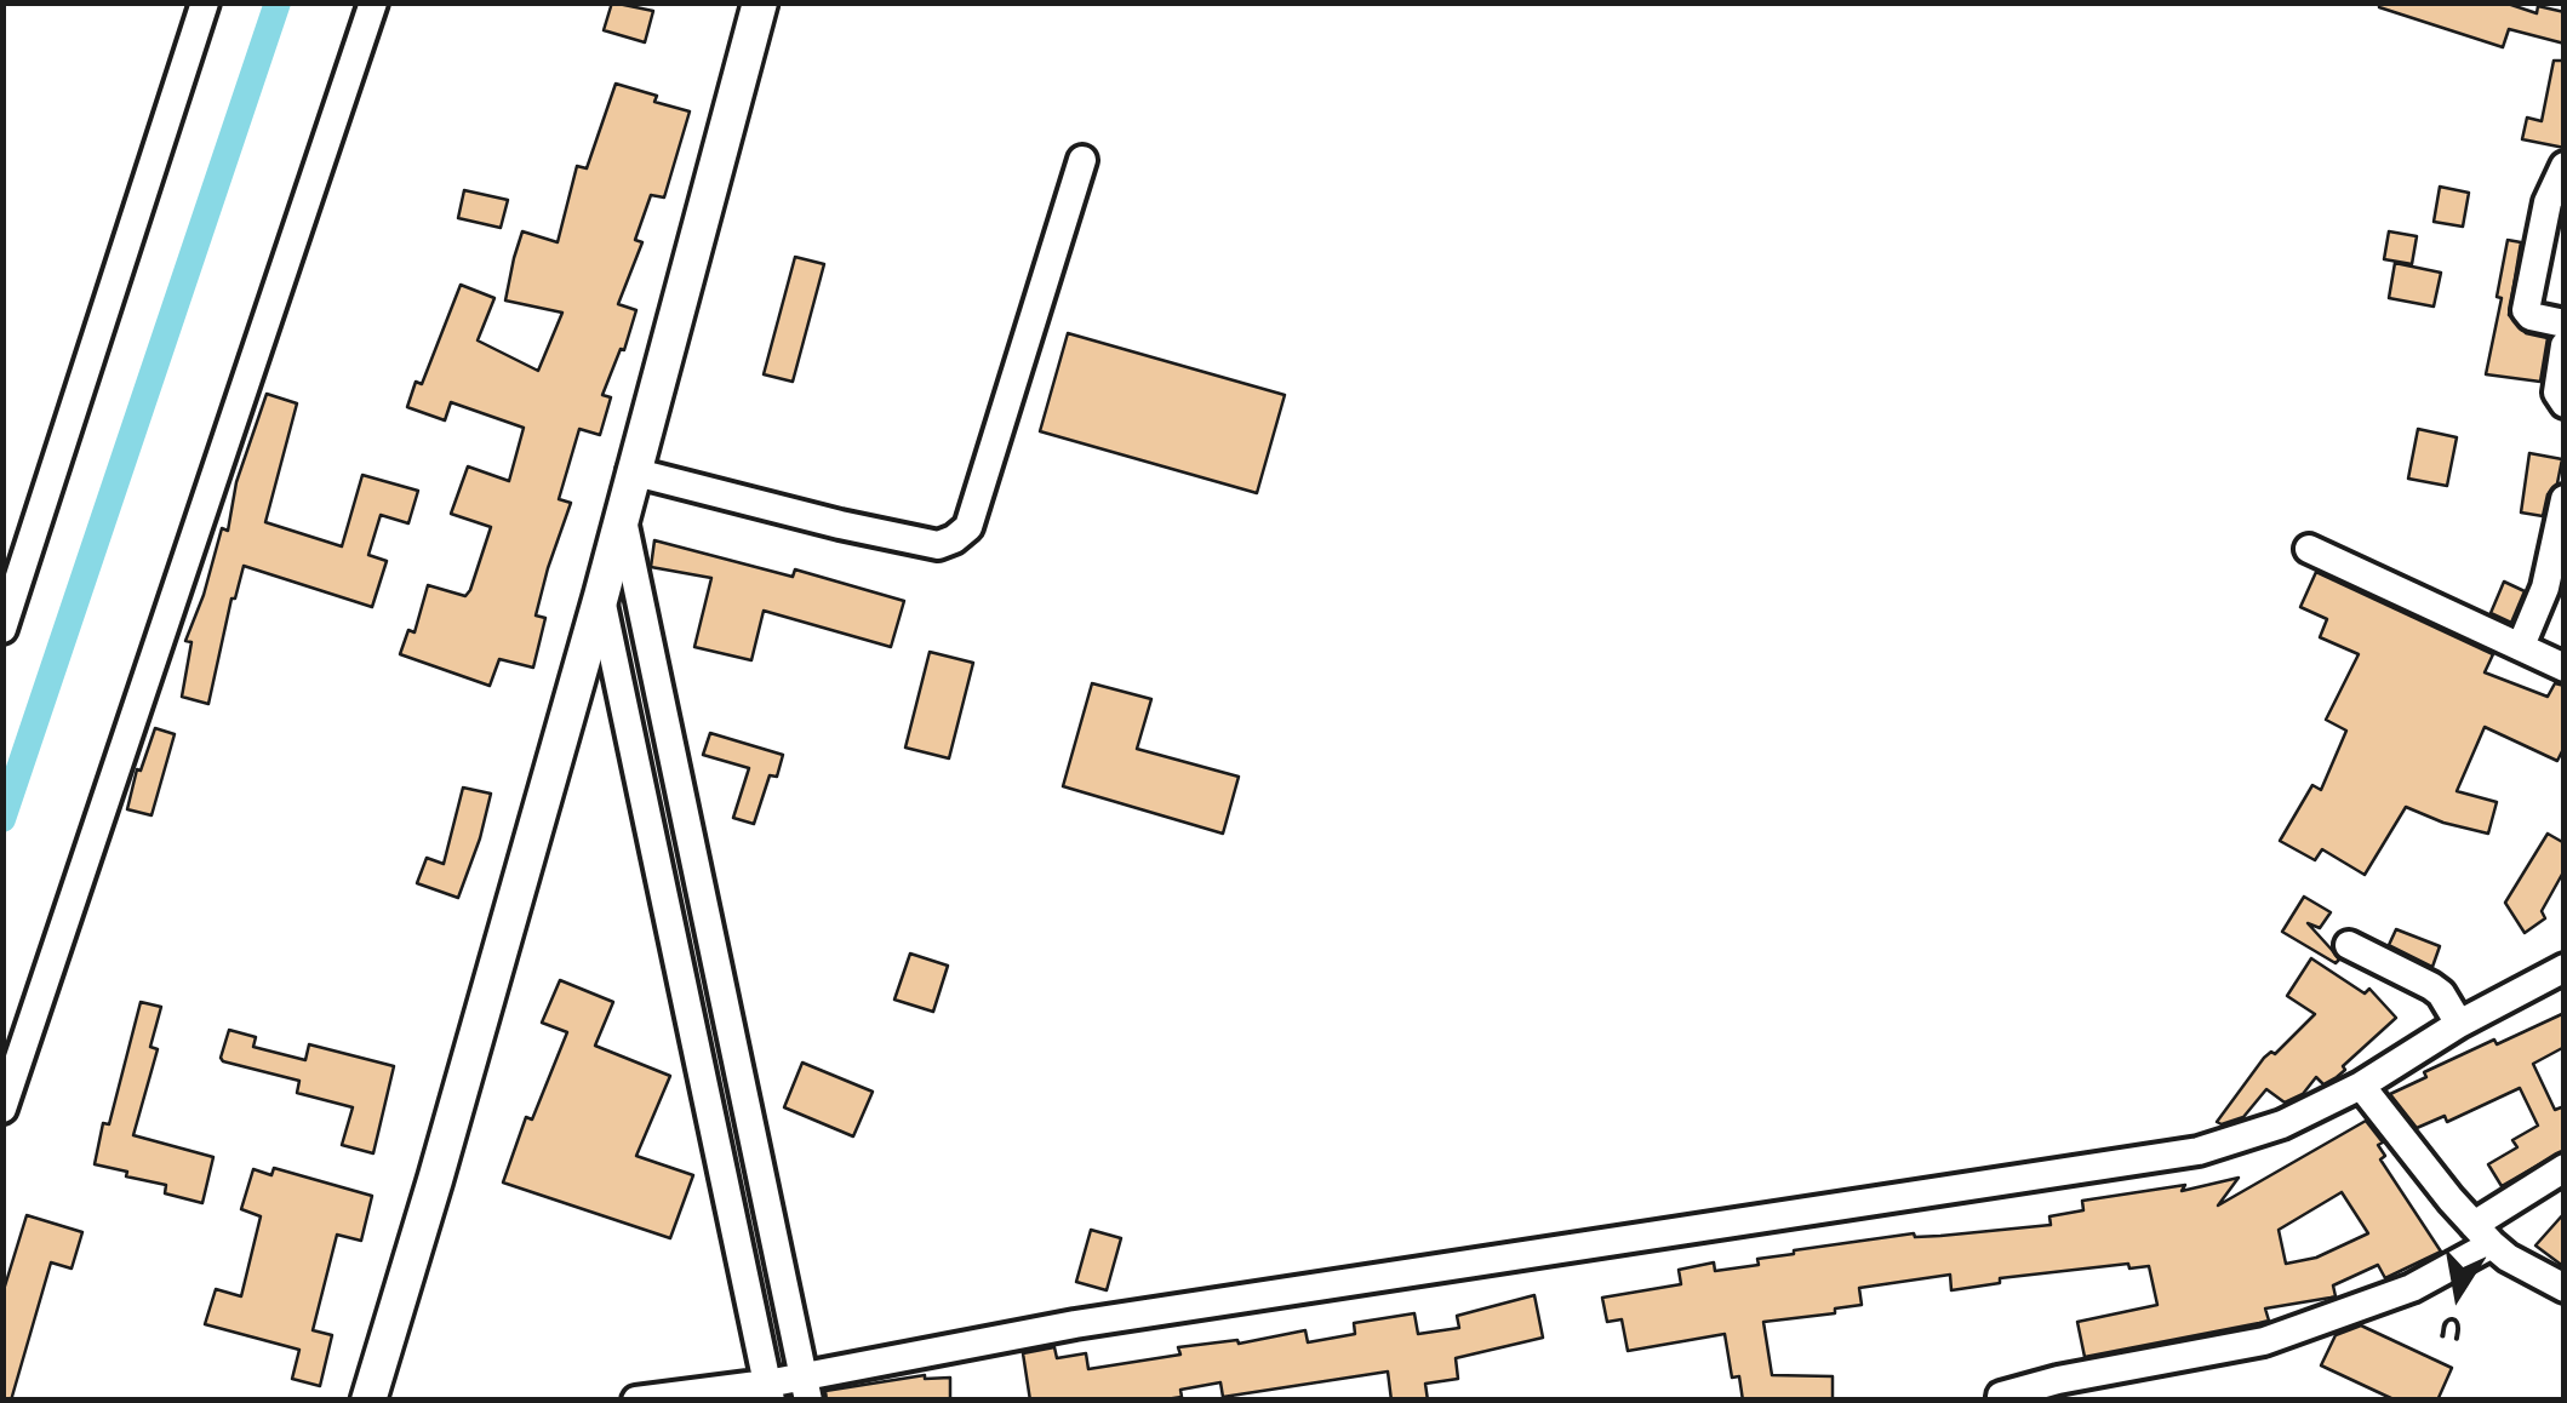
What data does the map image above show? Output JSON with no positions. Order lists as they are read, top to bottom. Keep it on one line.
{"north":"bottom"}
